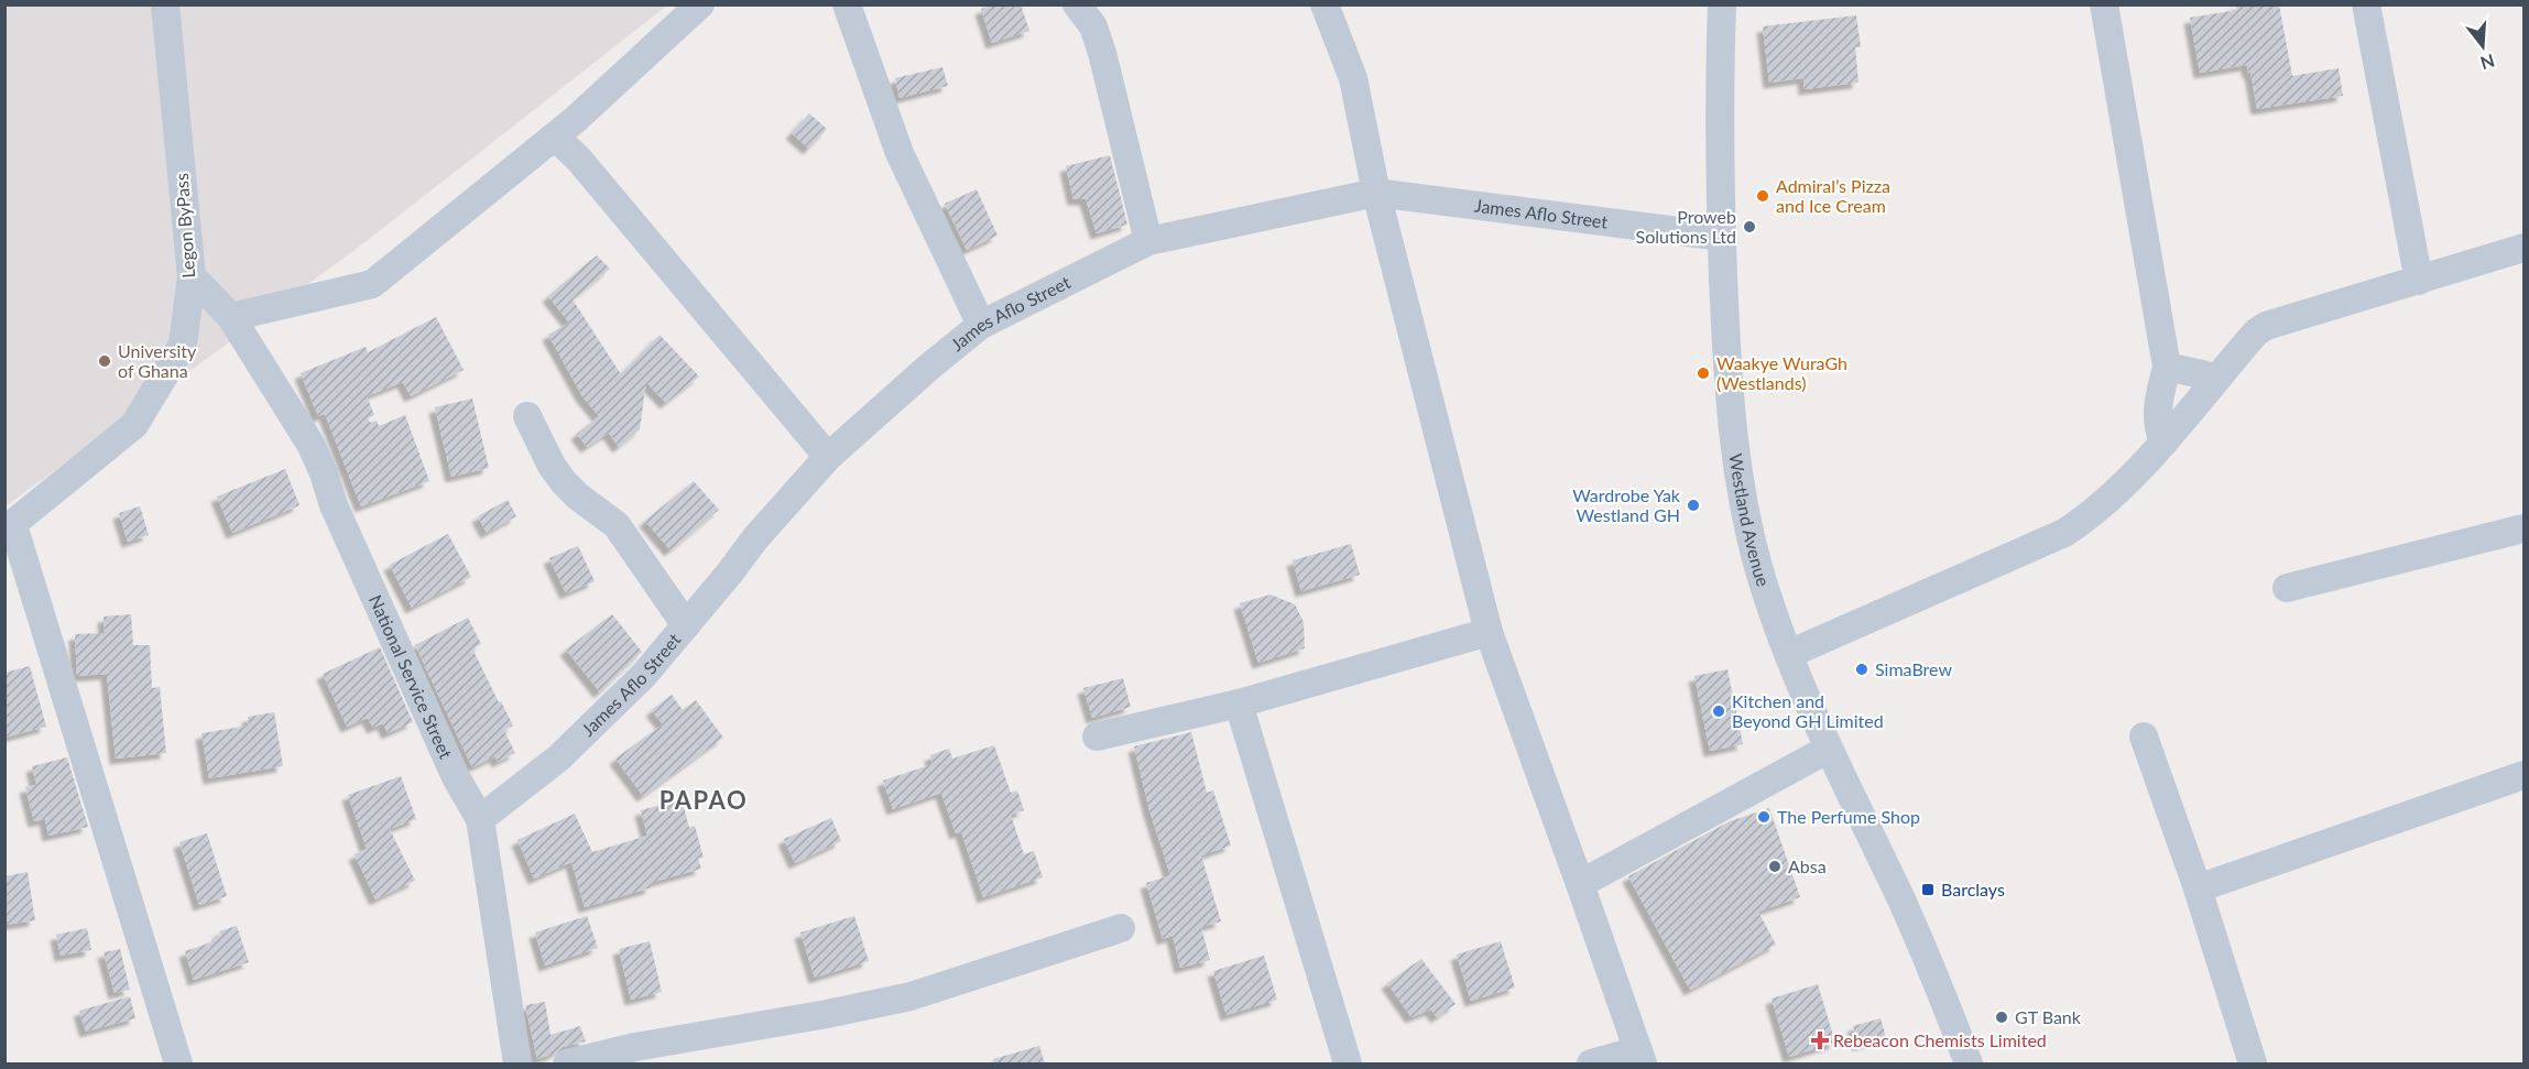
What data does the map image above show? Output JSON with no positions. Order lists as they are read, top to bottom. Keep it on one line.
{"streets":{"street":["James Aflo Street","Legon ByPass","Westland Avenue","National Service Street"]},"crossings":[["James Aflo Street","Westland Avenue"],["James Aflo Street","National Service Street"],["Legon ByPass","National Service Street"]],"districts":["PAPAO"],"places":{"other":["Admiral’s Pizza and Ice Cream","Proweb Solutions Ltd","University of Ghana","Waakye WuraGh (Westlands)","Wardrobe Yak Westland GH","SimaBrew","Kitchen and Beyond GH Limited","The Perfume Shop","Absa","GT Bank"],"transit":["Barclays"],"health":["Rebeacon Chemists Limited"]},"north":"bottom"}
